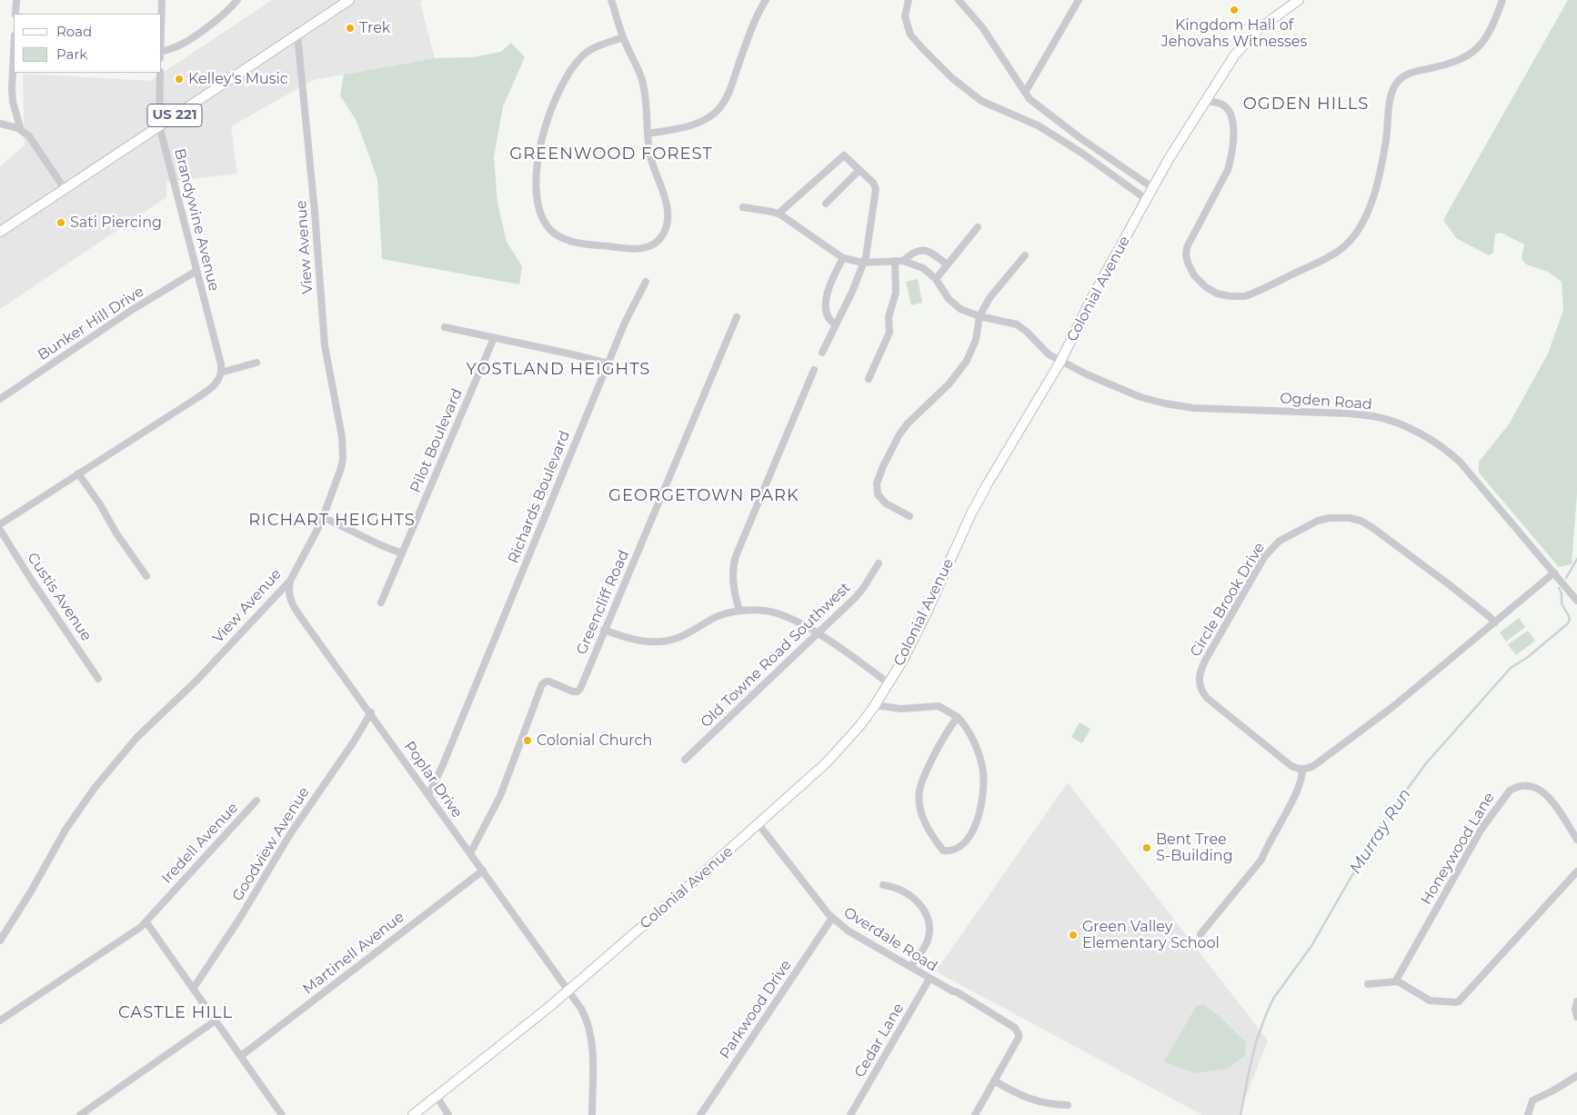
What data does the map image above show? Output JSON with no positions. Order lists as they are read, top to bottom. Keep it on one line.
{"streets":{"main road":["US 221","Colonial Avenue"],"street":["Brandywine Avenue","View Avenue","Bunker Hill Drive","Ogden Road","Pilot Boulevard","Richards Boulevard","Custis Avenue","Circle Brook Drive","Greencliff Road","Old Towne Road Southwest","Poplar Drive","Iredell Avenue","Goodview Avenue","Honeywood Lane","Overdale Road","Martinell Avenue","Parkwood Drive","Cedar Lane"]},"crossings":[["US 221","Brandywine Avenue"],["US 221","View Avenue"],["Brandywine Avenue","Bunker Hill Drive"],["View Avenue","Poplar Drive"],["Colonial Avenue","Ogden Road"],["Colonial Avenue","Poplar Drive"],["Colonial Avenue","Overdale Road"],["Richards Boulevard","Poplar Drive"],["Greencliff Road","Poplar Drive"],["Poplar Drive","Goodview Avenue"],["Poplar Drive","Martinell Avenue"],["Overdale Road","Parkwood Drive"],["Overdale Road","Cedar Lane"]],"districts":["OGDEN HILLS","GREENWOOD FOREST","YOSTLAND HEIGHTS","GEORGETOWN PARK","RICHART HEIGHTS","CASTLE HILL"],"water":["Murray Run"],"places":["Kingdom Hall of Jehovahs Witnesses","Trek","Kelley's Music","Sati Piercing","Colonial Church","Bent Tree S-Building","Green Valley Elementary School"],"legend":["Road","Park"]}
